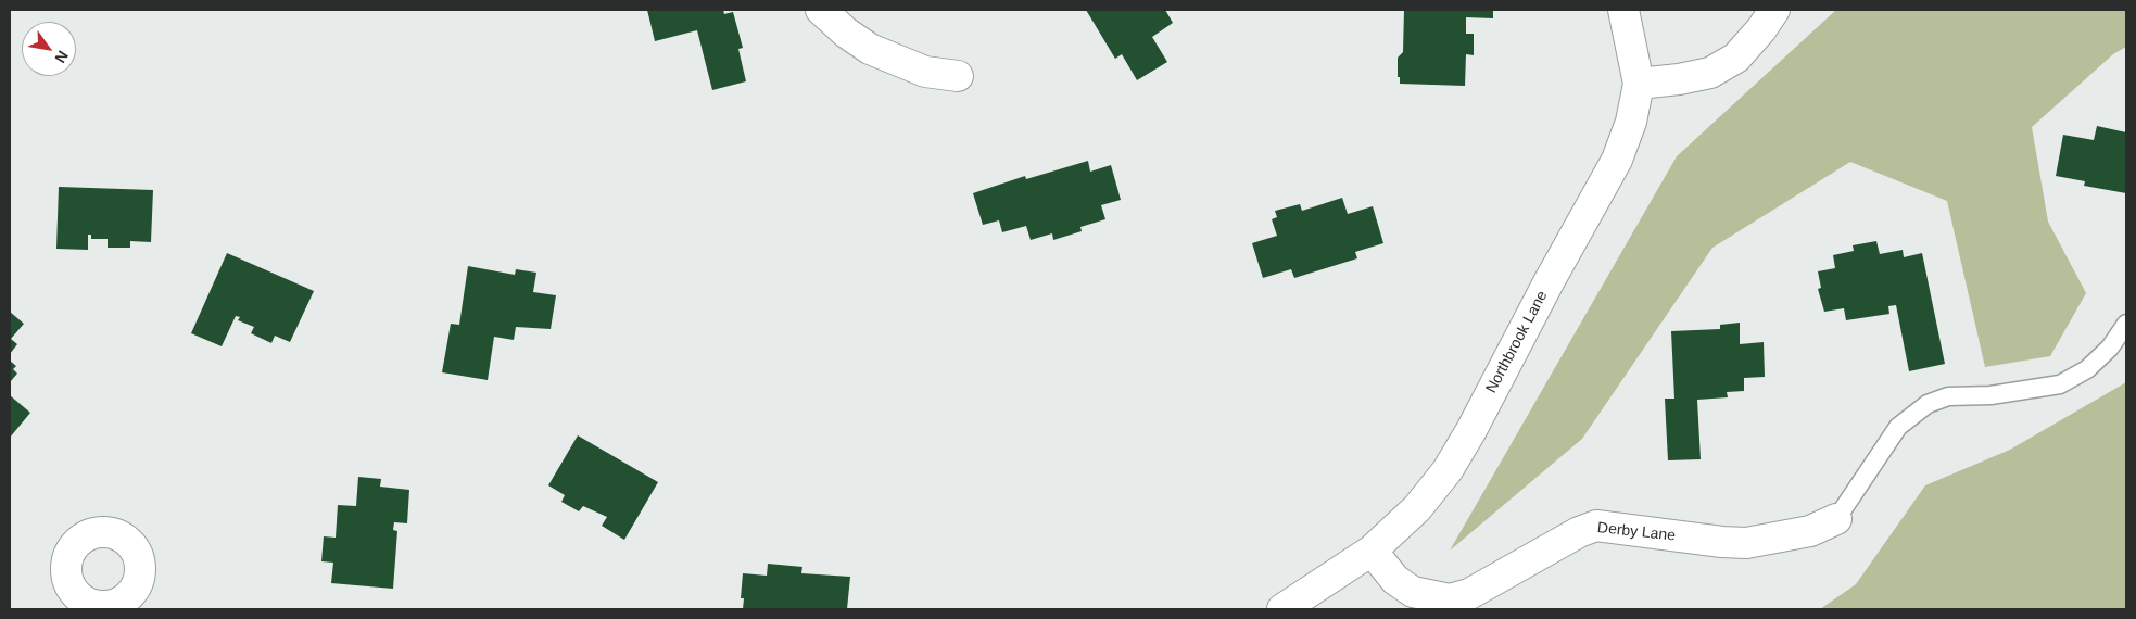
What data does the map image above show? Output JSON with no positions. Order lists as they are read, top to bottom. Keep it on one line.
{"streets":{"street":["Northbrook Lane","Derby Lane"]},"crossings":[["Northbrook Lane","Derby Lane"]],"north":"bottom right"}
